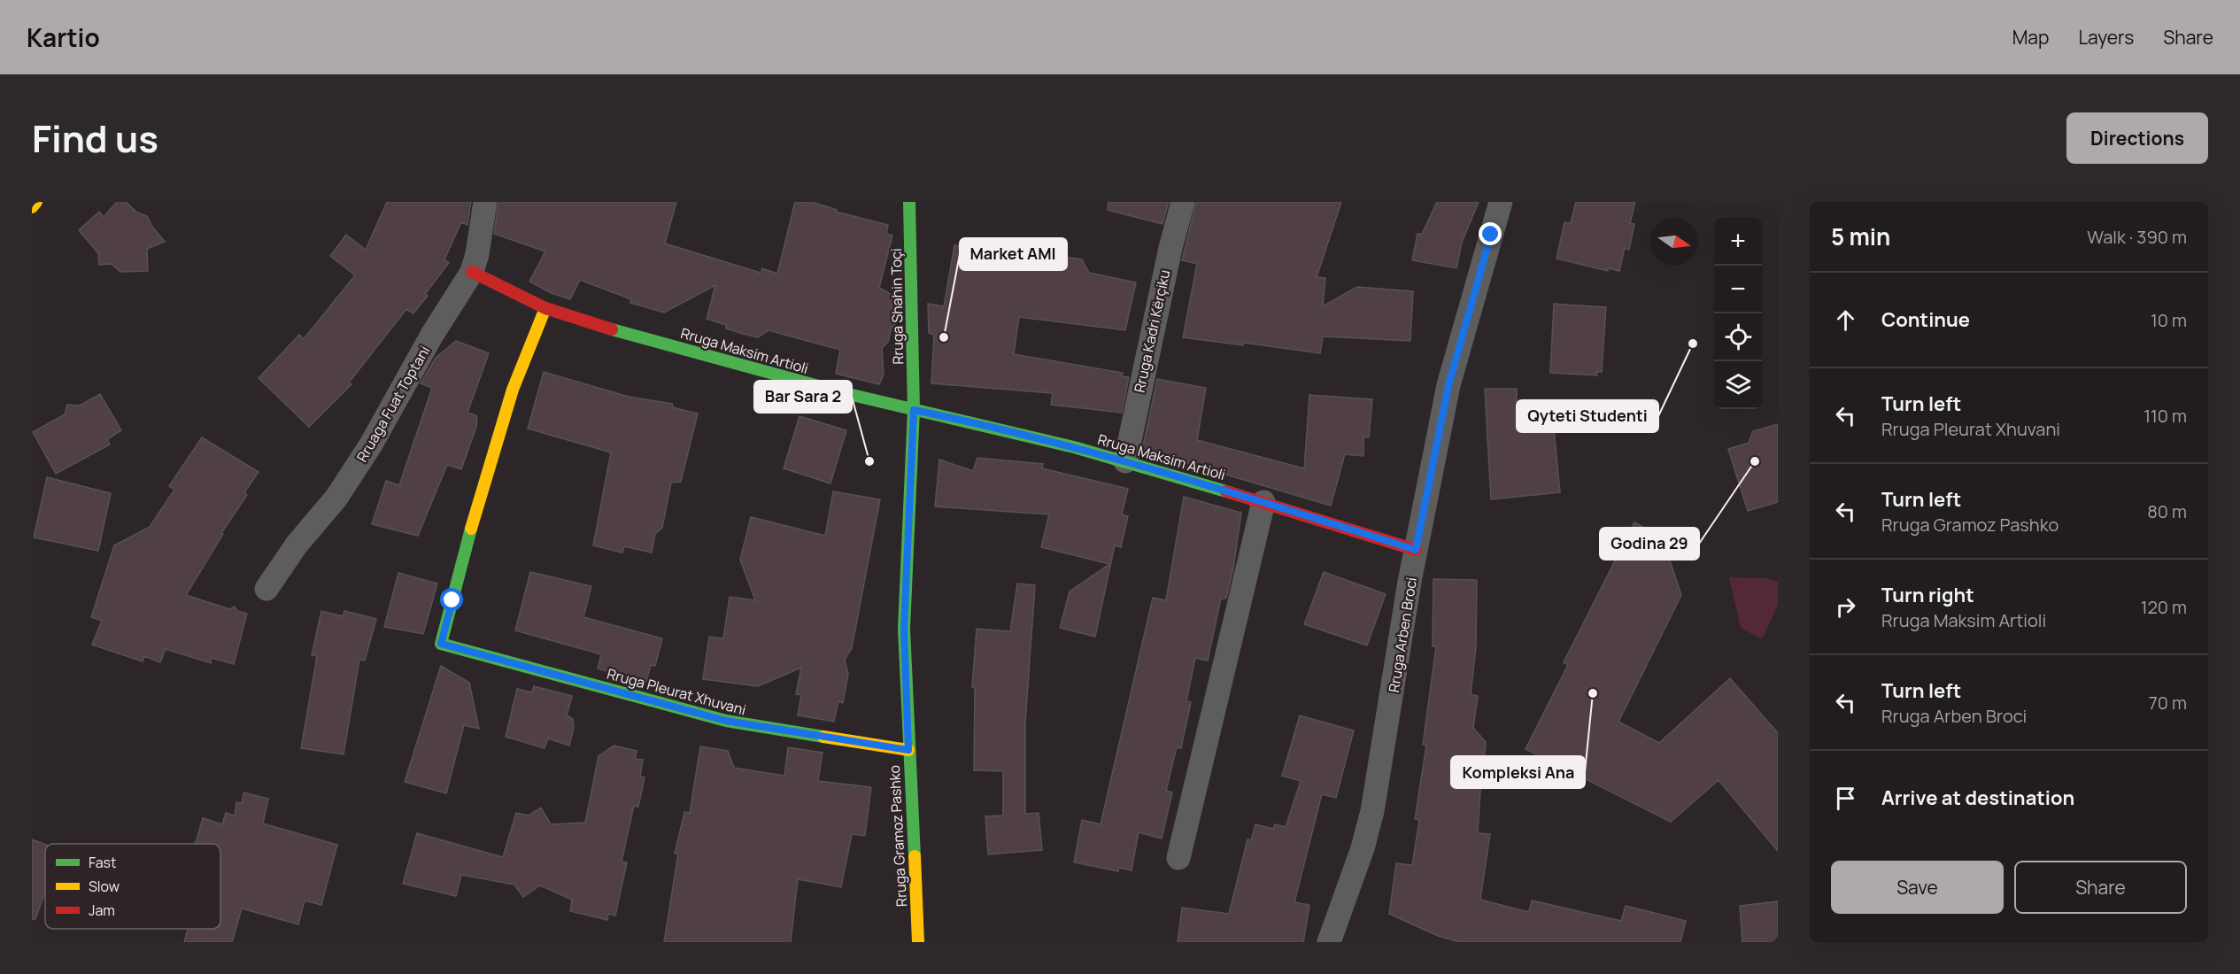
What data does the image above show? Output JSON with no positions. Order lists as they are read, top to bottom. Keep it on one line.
{"streets":{"street":["Rruga Shahin Toçi","Rruga Kadri Kërçiku","Rruga Maksim Artioli","Rruaga Fuat Toptani","Rruga Arben Broci","Rruga Pleurat Xhuvani","Rruga Gramoz Pashko"]},"crossings":[["Rruga Shahin Toçi","Rruga Maksim Artioli"],["Rruga Shahin Toçi","Rruga Gramoz Pashko"],["Rruga Kadri Kërçiku","Rruga Maksim Artioli"],["Rruga Maksim Artioli","Rruaga Fuat Toptani"],["Rruga Maksim Artioli","Rruga Arben Broci"],["Rruga Maksim Artioli","Rruga Pleurat Xhuvani"],["Rruga Maksim Artioli","Rruga Gramoz Pashko"],["Rruga Pleurat Xhuvani","Rruga Gramoz Pashko"]],"places":["Market AMI","Qyteti Studenti","Bar Sara 2","Godina 29","Kompleksi Ana"],"legend":["Fast","Slow","Jam"],"north":"right","page":{"header":"Kartio","nav":["Map","Layers","Share"],"title":"Find us","buttons":["Directions",["Save","Share"]],"heading":["5 min","Walk · 390 m"],"map_buttons":["+","−"],"list":[["Continue","10 m"],["Turn left","Rruga Pleurat Xhuvani","110 m"],["Turn left","Rruga Gramoz Pashko","80 m"],["Turn right","Rruga Maksim Artioli","120 m"],["Turn left","Rruga Arben Broci","70 m"],"Arrive at destination"]}}
